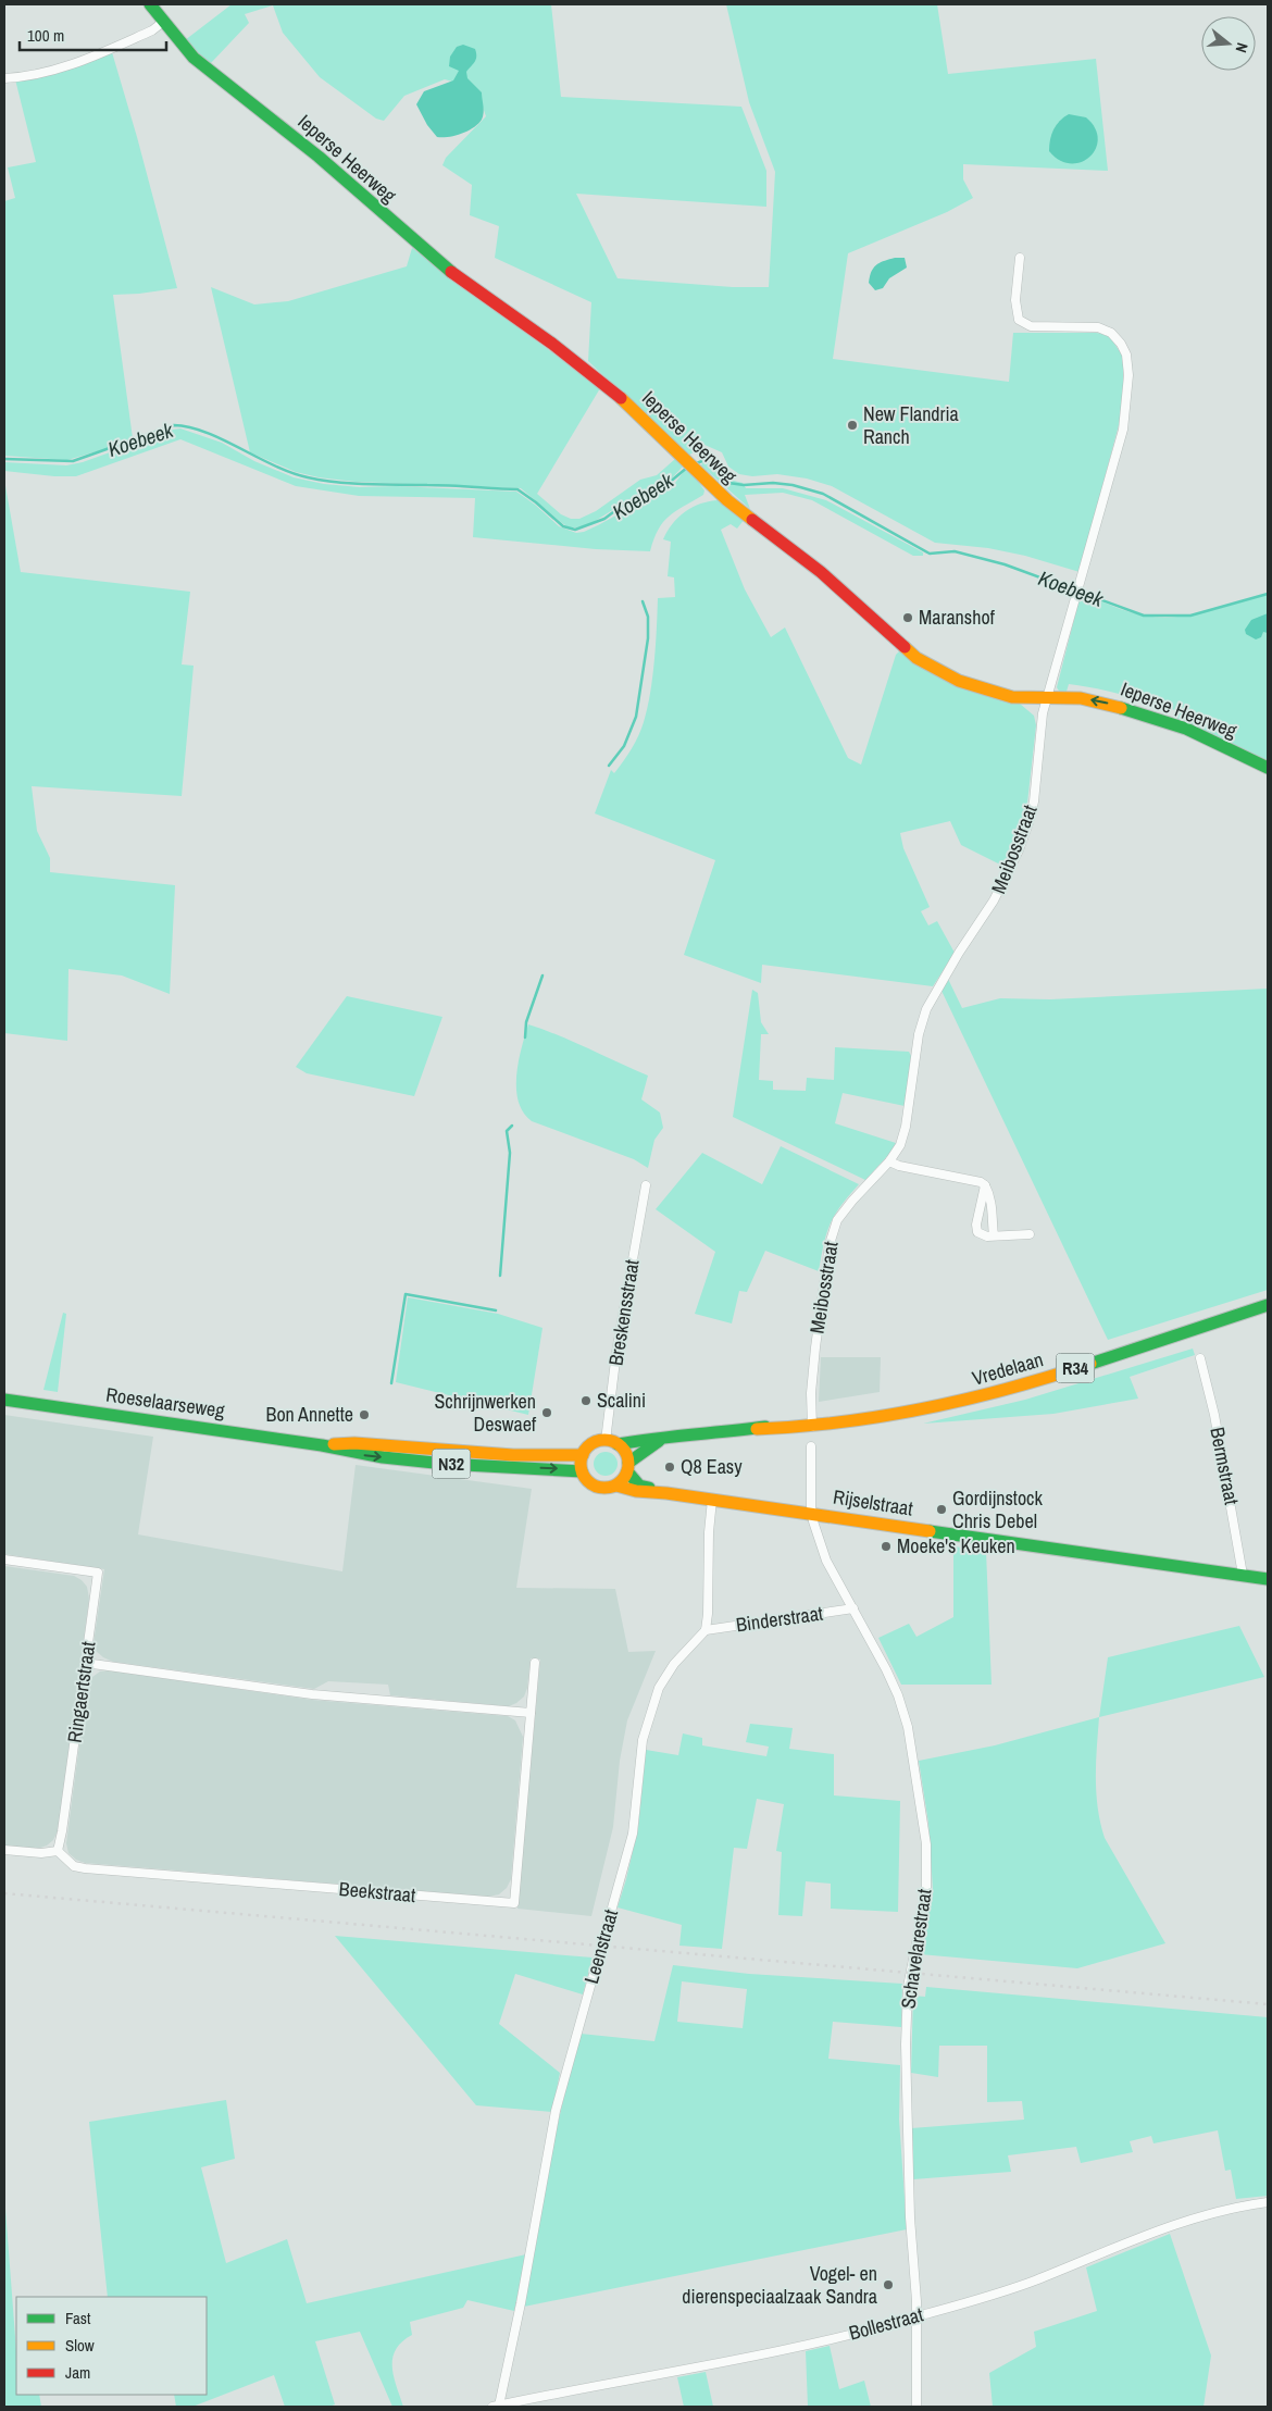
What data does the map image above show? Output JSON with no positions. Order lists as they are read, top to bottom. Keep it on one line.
{"streets":{"street":["Ieperse Heerweg","Meibosstraat","Breskensstraat","R34","Vredelaan","Roeselaarseweg","N32","Bermstraat","Rijselstraat","Binderstraat","Ringaertstraat","Beekstraat","Leenstraat","Schavelarestraat","Bollestraat"]},"crossings":[["Ieperse Heerweg","Meibosstraat"],["Meibosstraat","Vredelaan"],["Breskensstraat","Vredelaan"],["Breskensstraat","Roeselaarseweg"],["Breskensstraat","N32"],["Breskensstraat","Rijselstraat"],["Vredelaan","Roeselaarseweg"],["Vredelaan","N32"],["Vredelaan","Rijselstraat"],["Roeselaarseweg","N32"],["Roeselaarseweg","Rijselstraat"],["N32","Rijselstraat"],["Bermstraat","Rijselstraat"],["Rijselstraat","Schavelarestraat"],["Binderstraat","Leenstraat"],["Binderstraat","Schavelarestraat"],["Ringaertstraat","Beekstraat"],["Leenstraat","Bollestraat"],["Schavelarestraat","Bollestraat"]],"water":["Koebeek"],"places":["New Flandria Ranch","Maranshof","Scalini","Schrijnwerken Deswaef","Bon Annette","Q8 Easy","Gordijnstock Chris Debel","Moeke's Keuken","Vogel- en dierenspeciaalzaak Sandra"],"legend":["Fast","Slow","Jam"],"scale_bar":"100 m","north":"right"}
